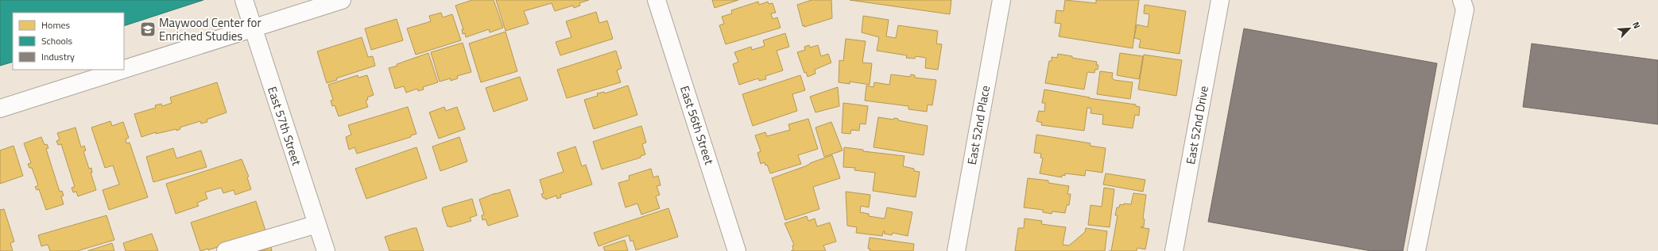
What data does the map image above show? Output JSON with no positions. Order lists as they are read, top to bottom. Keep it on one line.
{"streets":{"street":["East 56th Street","East 52nd Place","East 52nd Drive","East 57th Street"]},"places":{"school or university":["Maywood Center for Enriched Studies"]},"legend":["Homes","Schools","Industry"],"north":"top right"}
